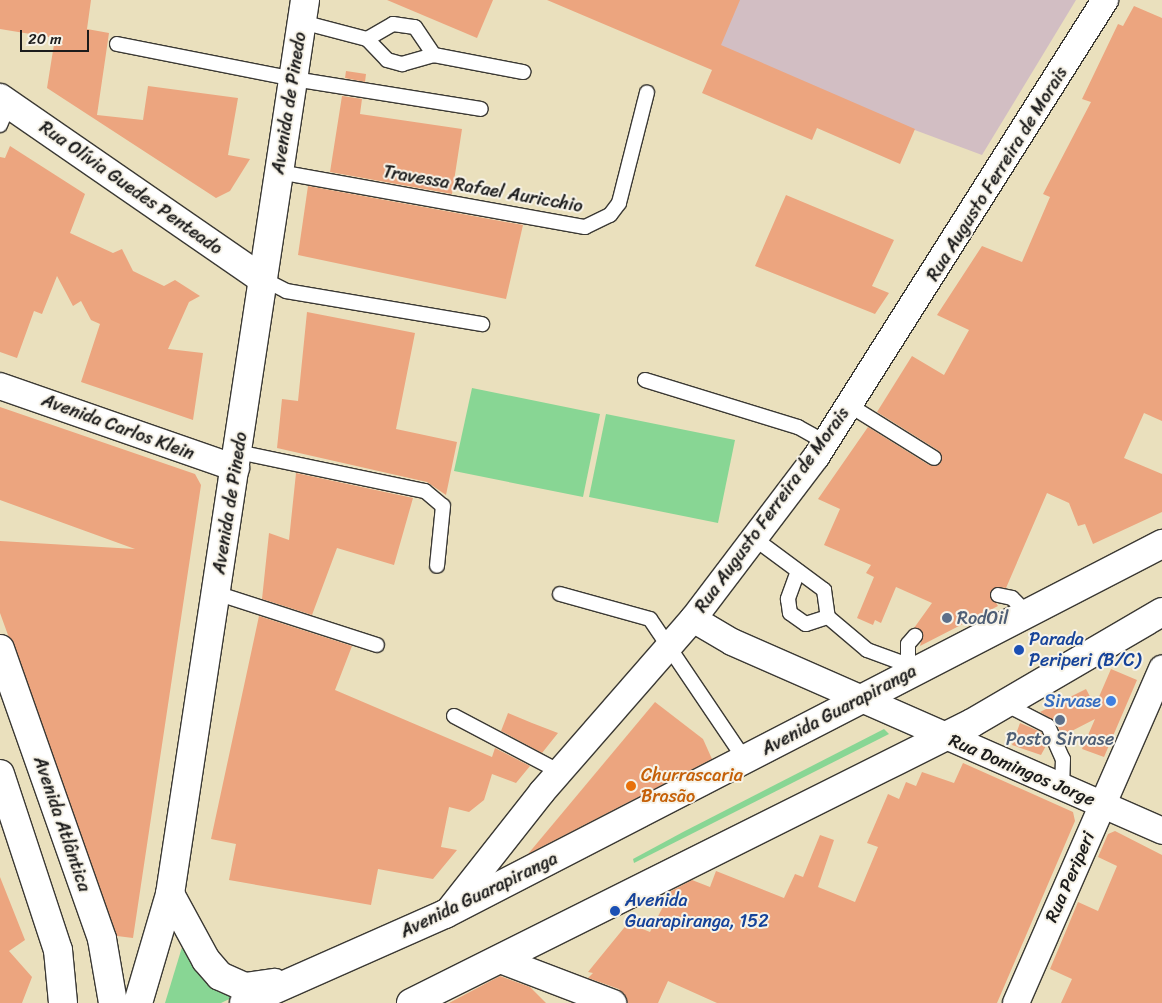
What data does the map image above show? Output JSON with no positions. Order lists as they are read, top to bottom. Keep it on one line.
{"streets":{"main road":["Avenida de Pinedo","Rua Olívia Guedes Penteado","Avenida Guarapiranga","Avenida Atlântica"],"street":["Rua Augusto Ferreira de Morais","Avenida Carlos Klein","Rua Domingos Jorge","Rua Periperi"],"lane":["Travessa Rafael Auricchio"]},"crossings":[["Avenida de Pinedo","Rua Olívia Guedes Penteado"],["Avenida de Pinedo","Travessa Rafael Auricchio"],["Avenida de Pinedo","Avenida Carlos Klein"],["Rua Augusto Ferreira de Morais","Avenida Guarapiranga"],["Rua Augusto Ferreira de Morais","Rua Domingos Jorge"],["Avenida Guarapiranga","Rua Domingos Jorge"],["Rua Domingos Jorge","Rua Periperi"]],"places":["RodOil","Parada Periperi (B/C)","Sirvase","Posto Sirvase","Churrascaria Brasão","Avenida Guarapiranga, 152"],"scale_bar":"20 m"}
